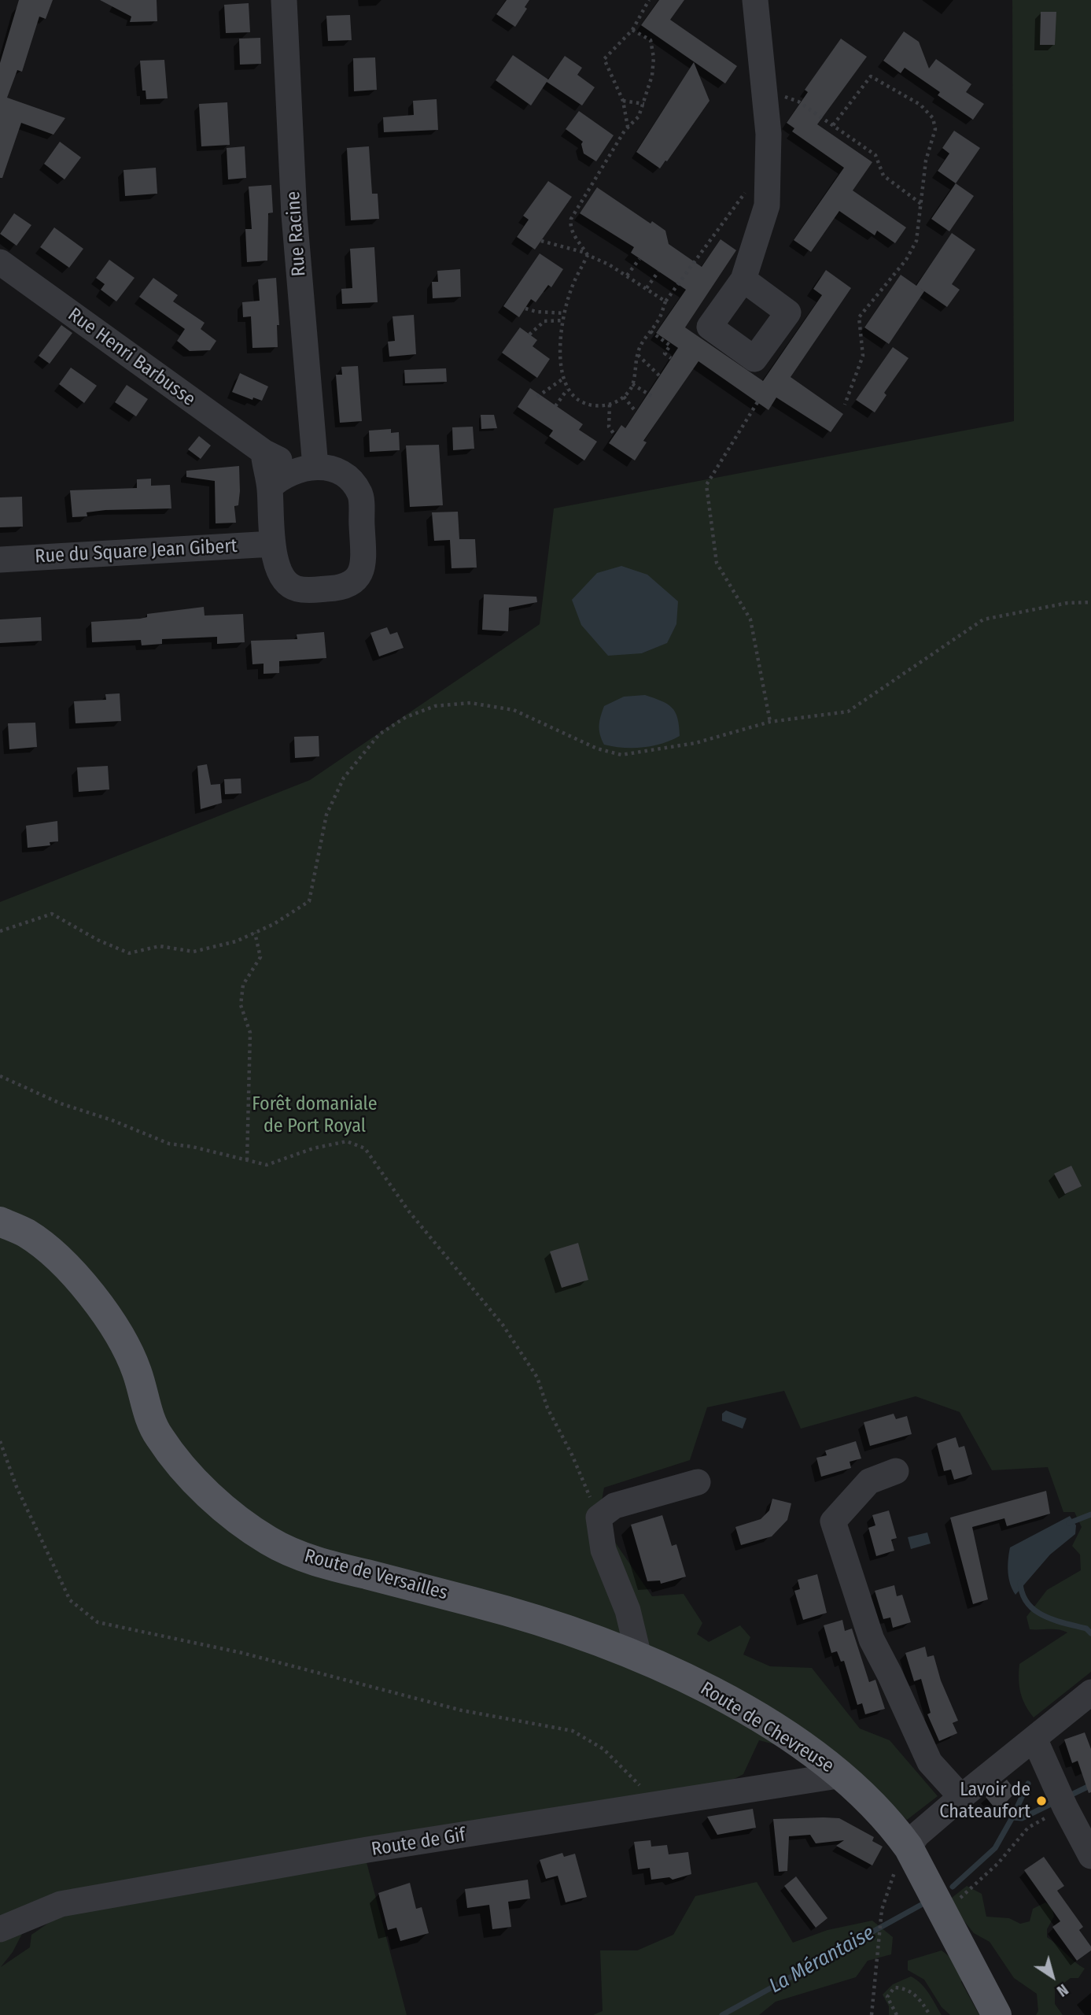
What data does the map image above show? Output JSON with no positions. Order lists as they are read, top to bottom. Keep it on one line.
{"streets":{"main road":["Route de Versailles","Route de Chevreuse"],"street":["Rue Racine","Rue Henri Barbusse","Rue du Square Jean Gibert","Route de Gif"]},"crossings":[["Rue Racine","Rue Henri Barbusse"],["Rue Racine","Rue du Square Jean Gibert"],["Rue Henri Barbusse","Rue du Square Jean Gibert"],["Route de Versailles","Route de Chevreuse"],["Route de Chevreuse","Route de Gif"]],"water":["La Mérantaise"],"parks":["Forêt domaniale de Port Royal"],"places":["Lavoir de Chateaufort"],"north":"bottom right"}
